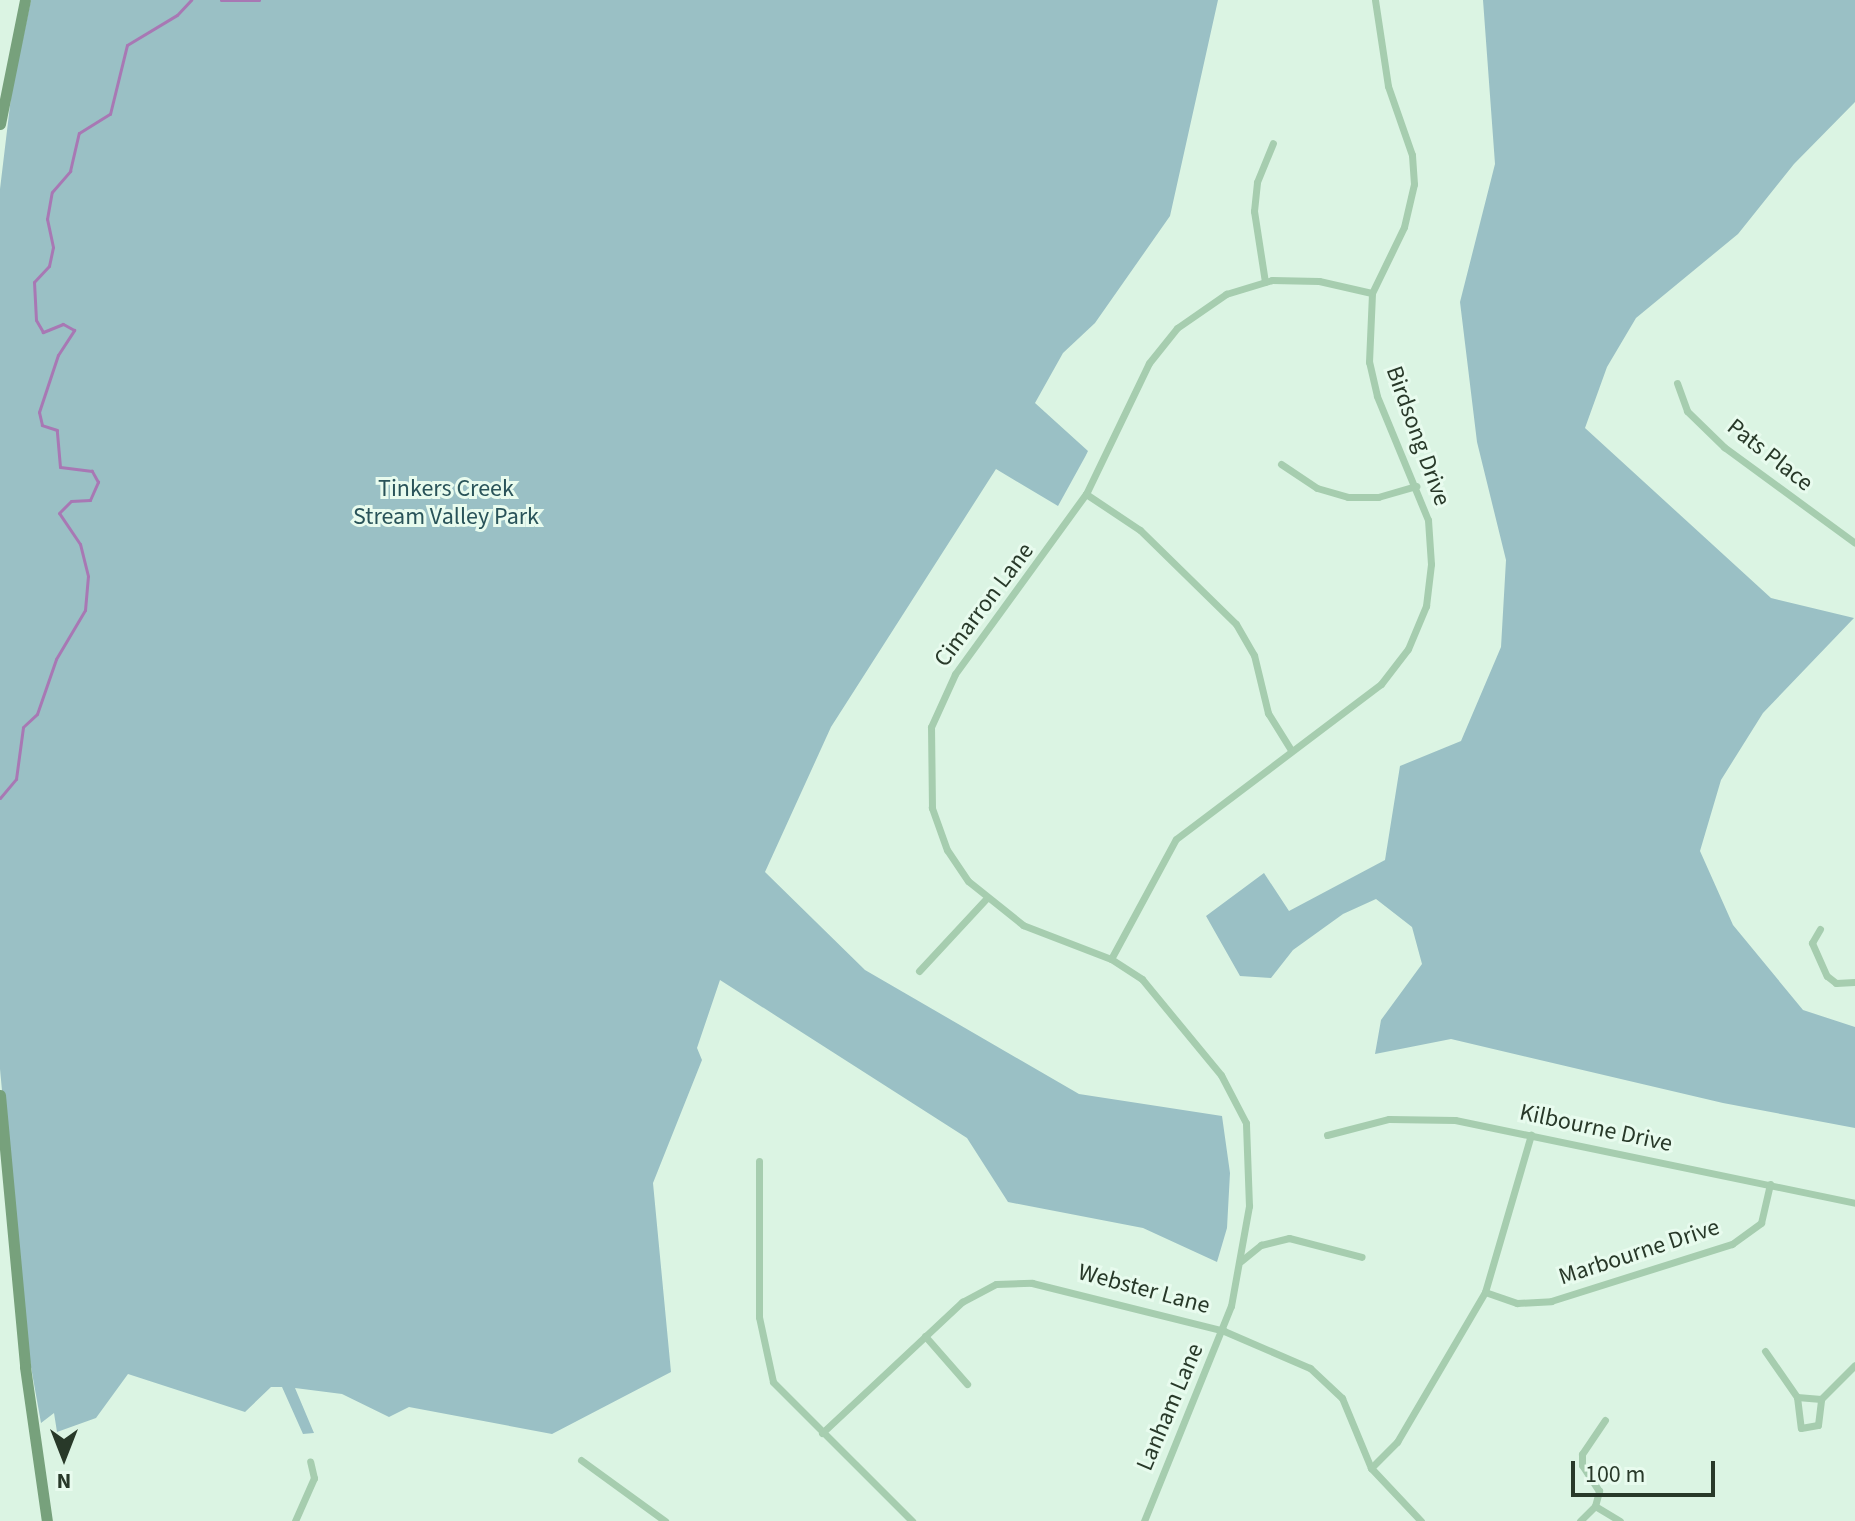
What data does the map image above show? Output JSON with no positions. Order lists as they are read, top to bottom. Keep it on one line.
{"streets":{"street":["Birdsong Drive","Pats Place","Cimarron Lane","Kilbourne Drive","Marbourne Drive","Webster Lane","Lanham Lane"]},"crossings":[["Birdsong Drive","Cimarron Lane"],["Cimarron Lane","Lanham Lane"],["Kilbourne Drive","Marbourne Drive"],["Webster Lane","Lanham Lane"]],"parks":["Tinkers Creek Stream Valley Park"],"scale_bar":"100 m","north":"bottom"}
